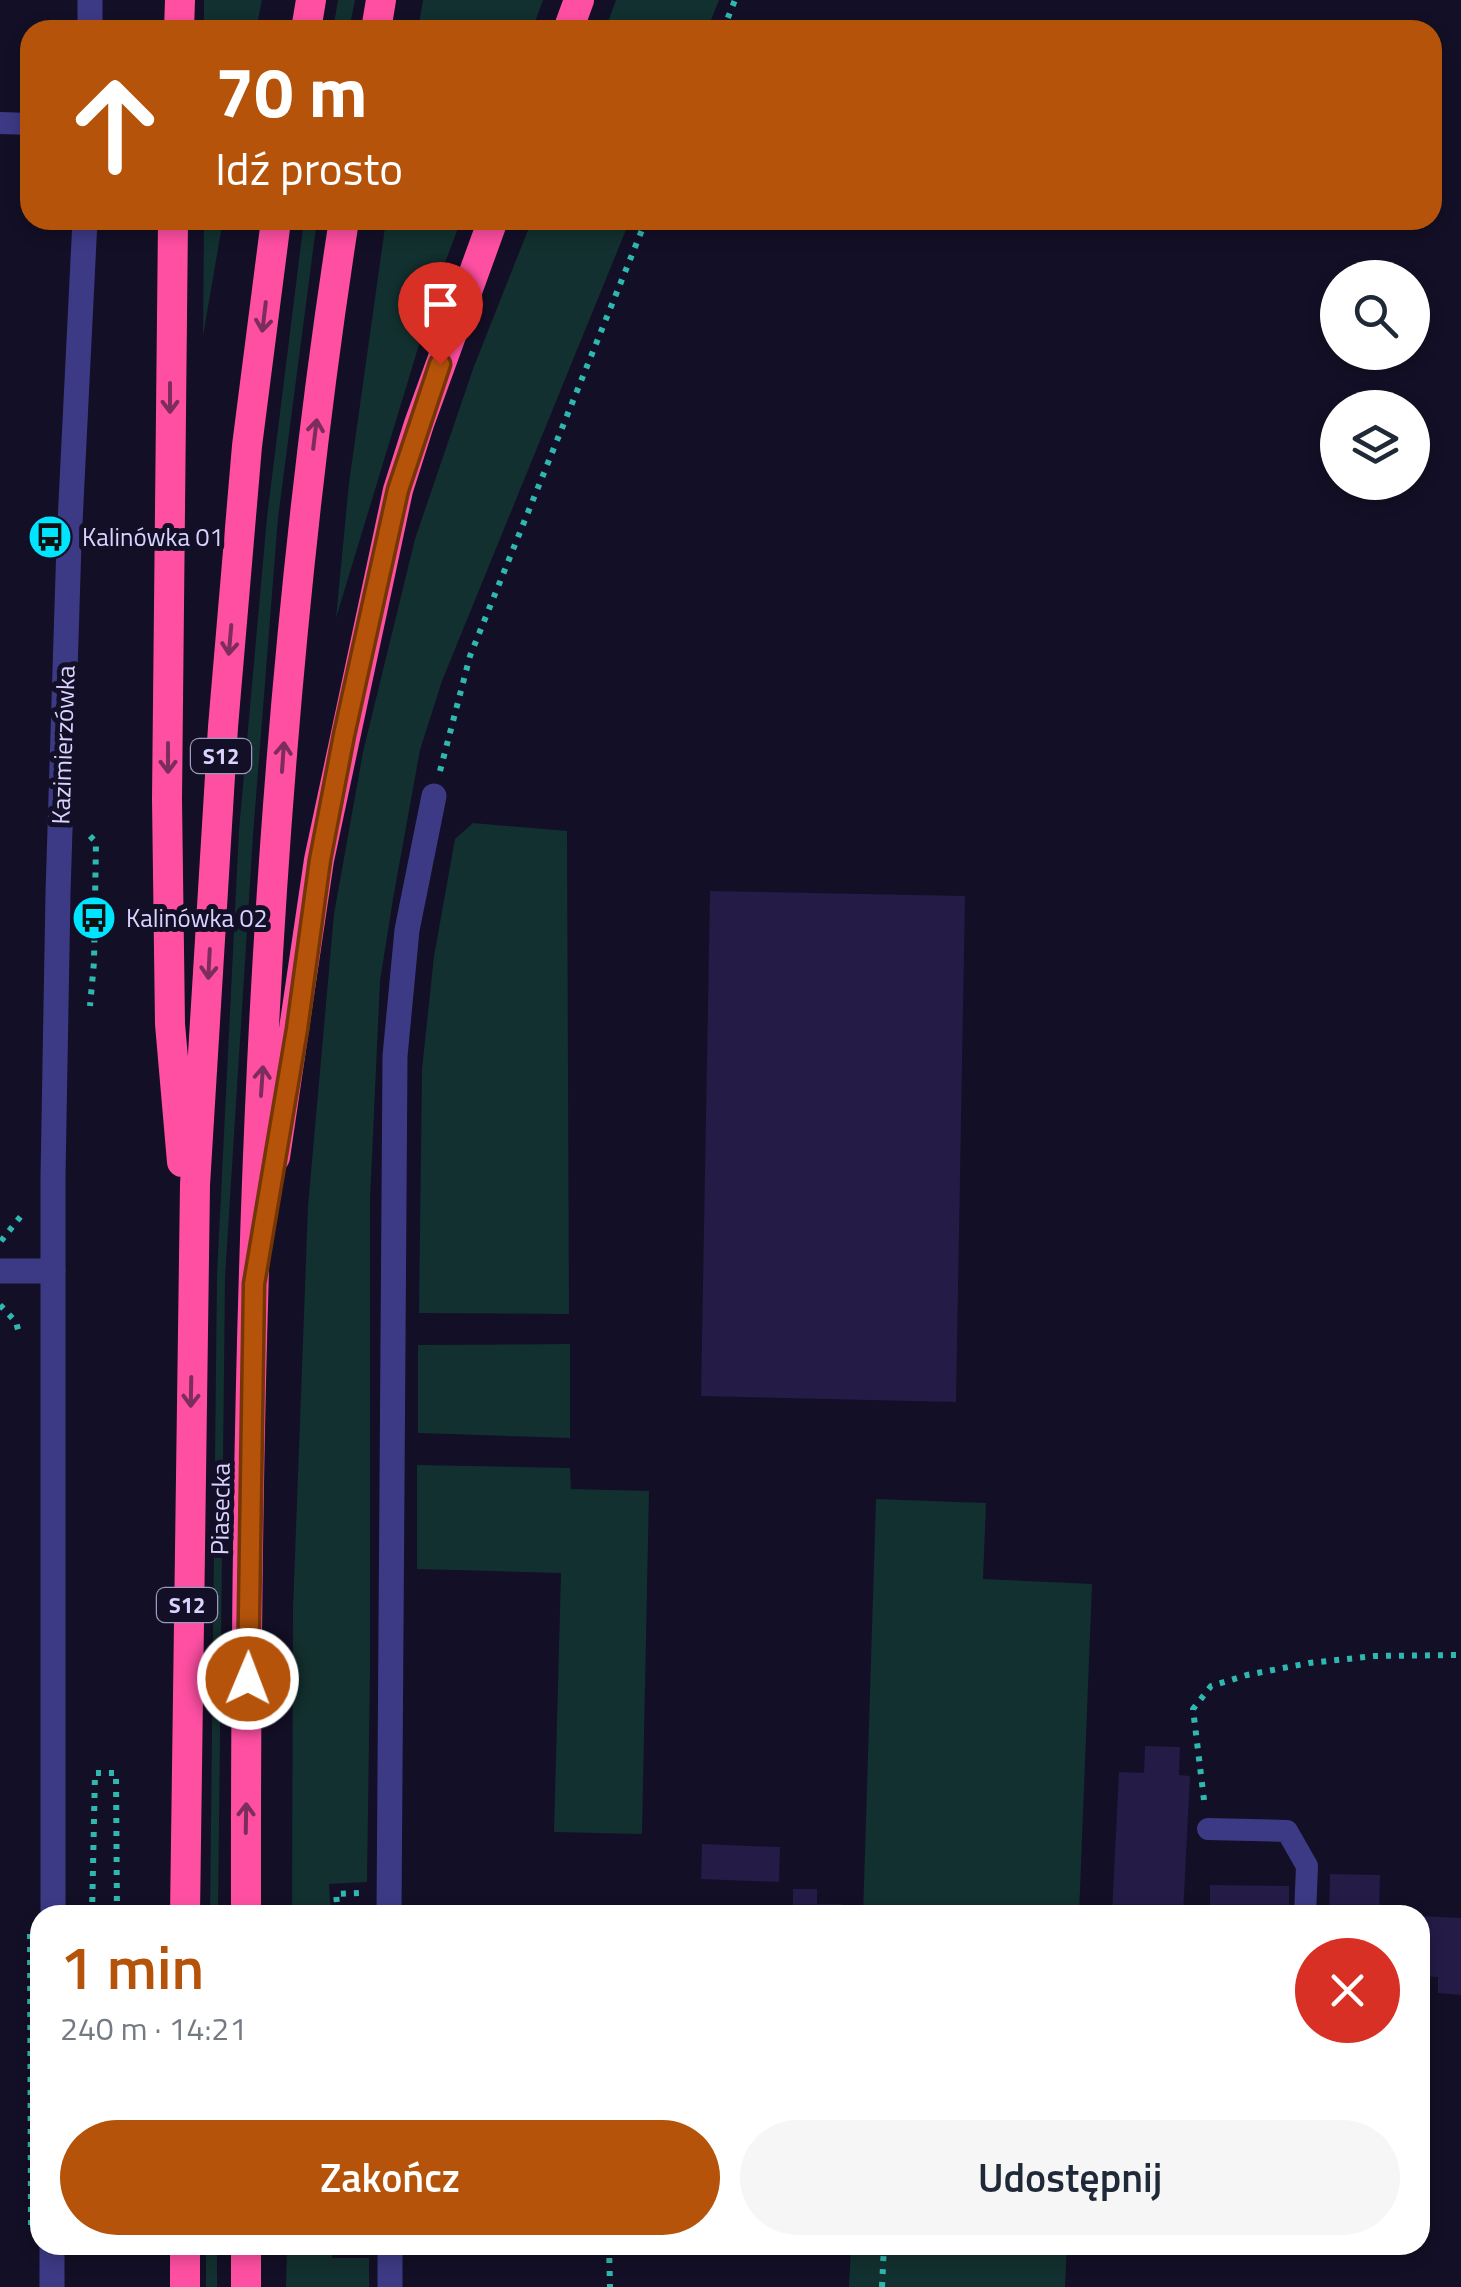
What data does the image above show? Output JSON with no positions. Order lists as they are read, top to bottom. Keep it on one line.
{"streets":{"highway":["S12","Piasecka"],"street":["Kazimierzówka"]},"crossings":[["S12","Piasecka"]],"places":{"bus stop":["Kalinówka 01","Kalinówka 02"]},"page":{"turn":["70 m","Idź prosto"],"heading":["1 min","240 m · 14:21"],"buttons":["Zakończ","Udostępnij"]}}
